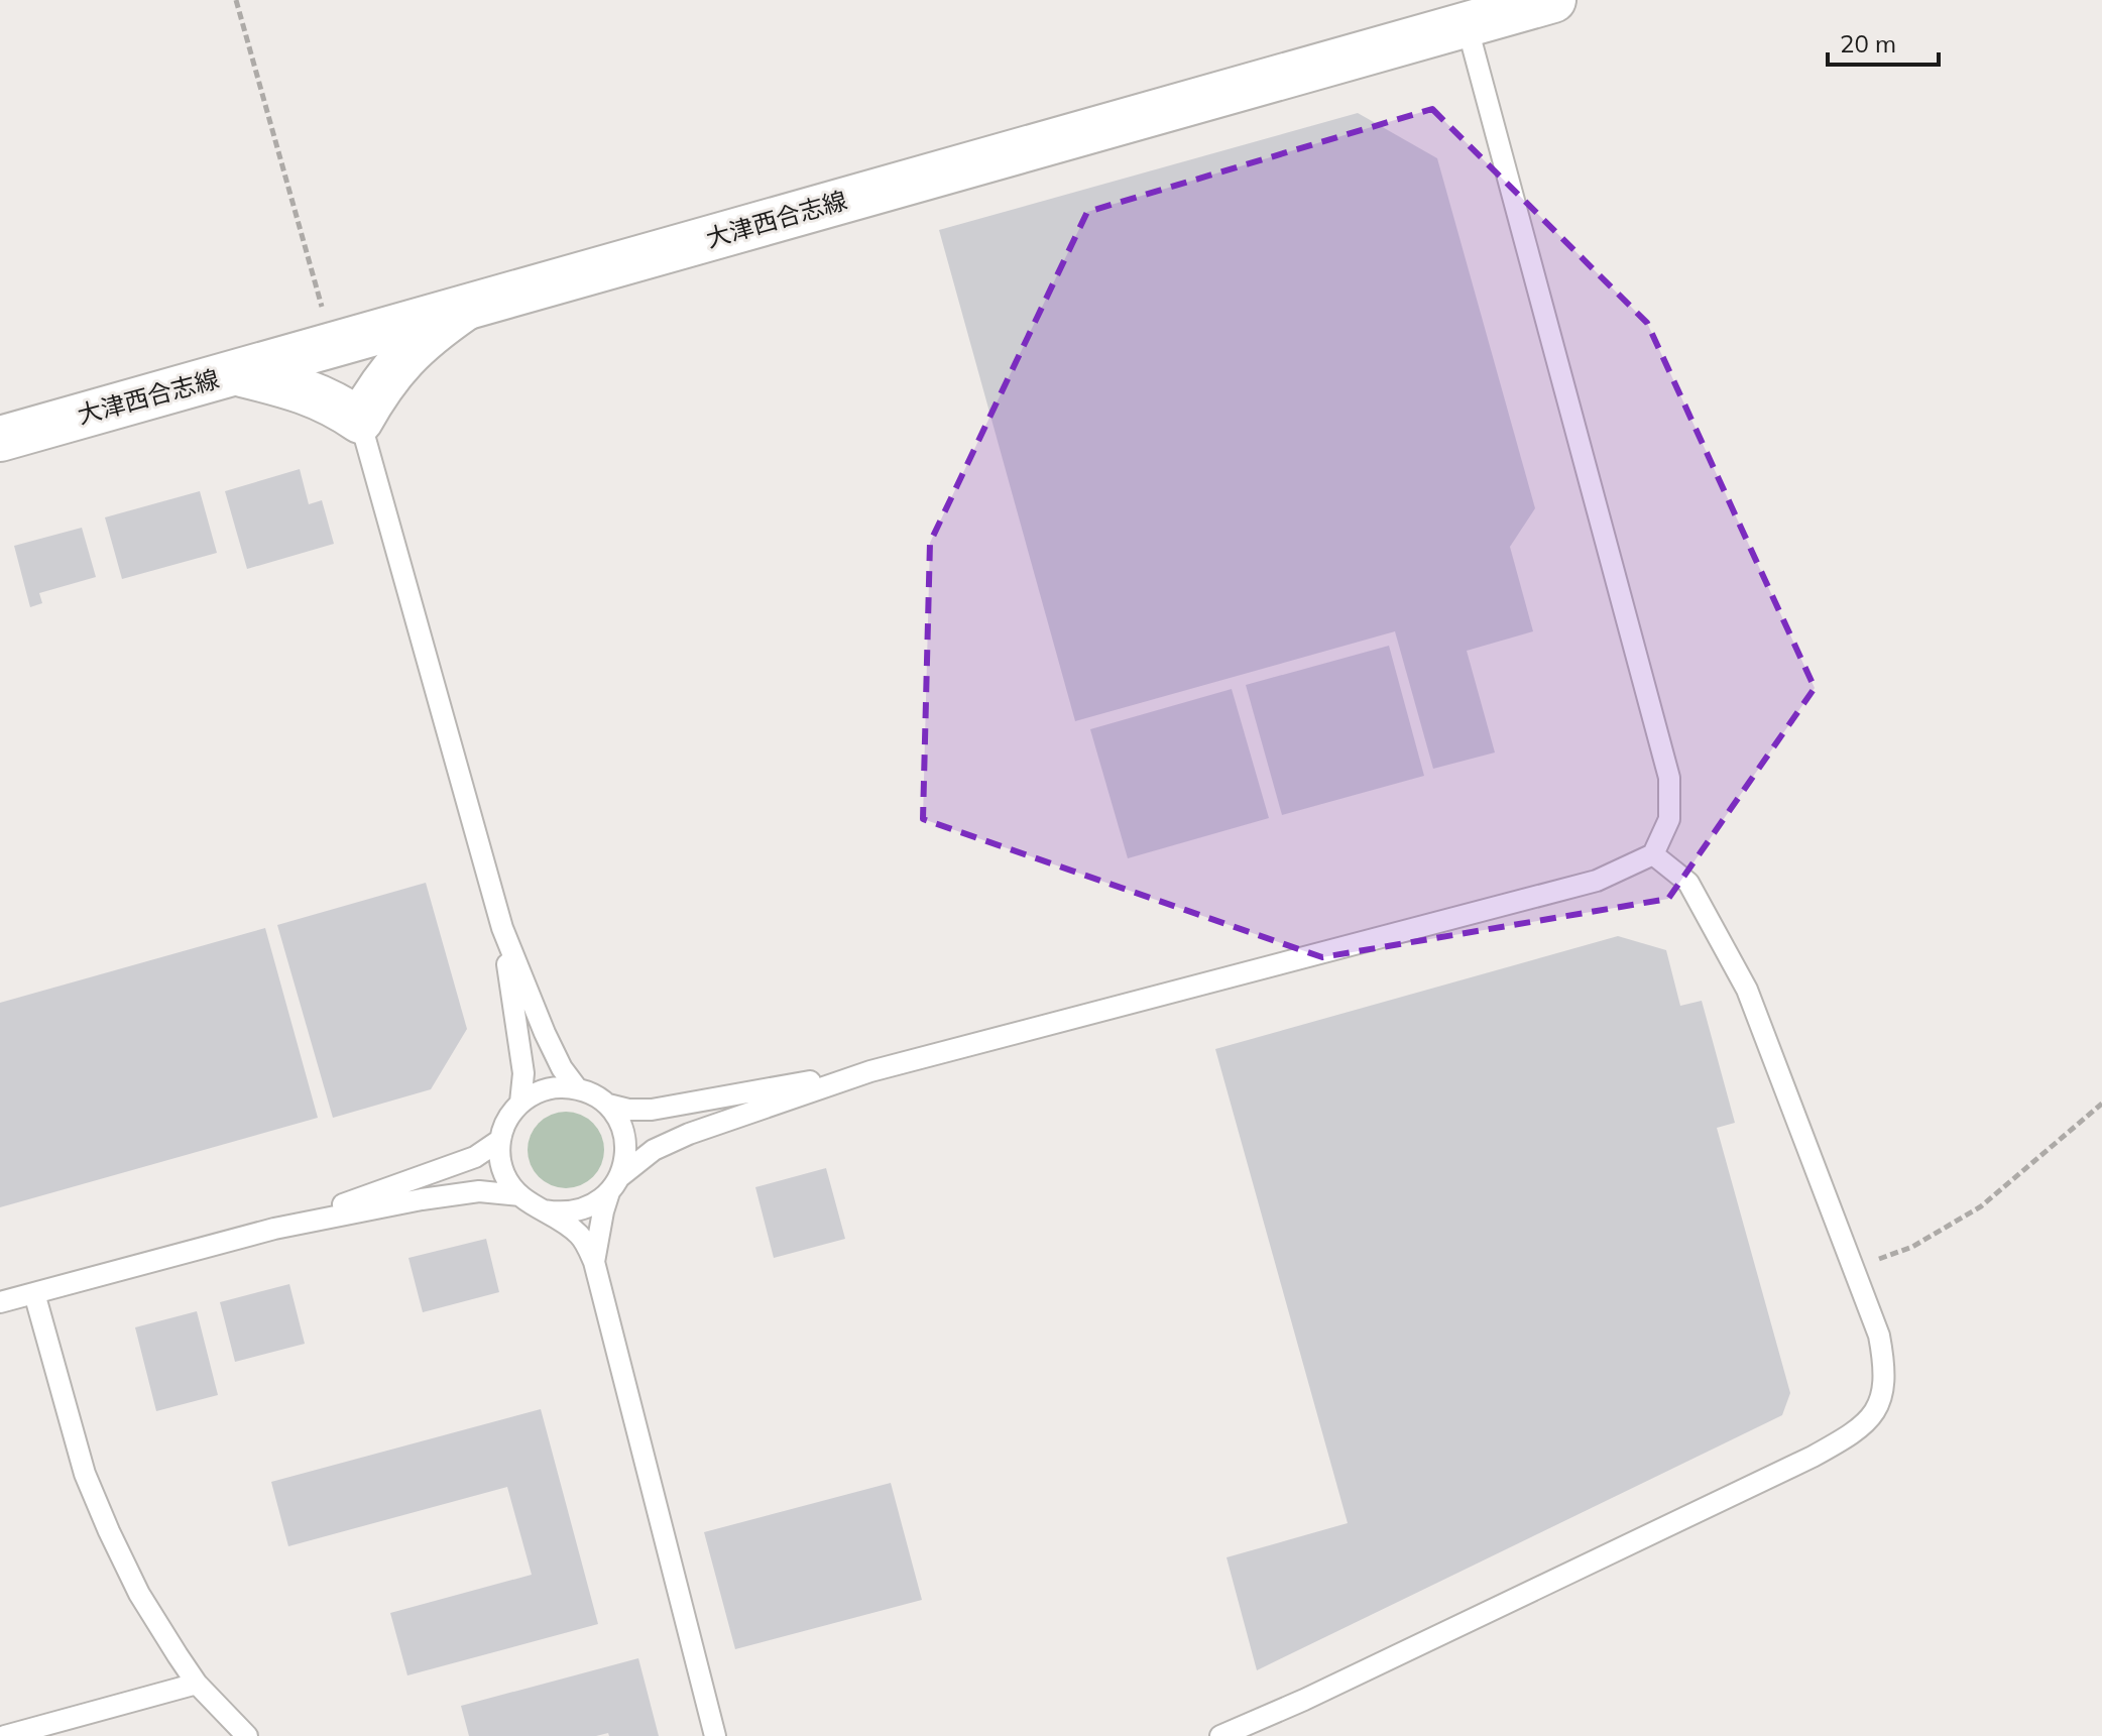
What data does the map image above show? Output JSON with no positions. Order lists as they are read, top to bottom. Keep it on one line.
{"streets":{"main road":["大津西合志線"]},"scale_bar":"20 m"}
